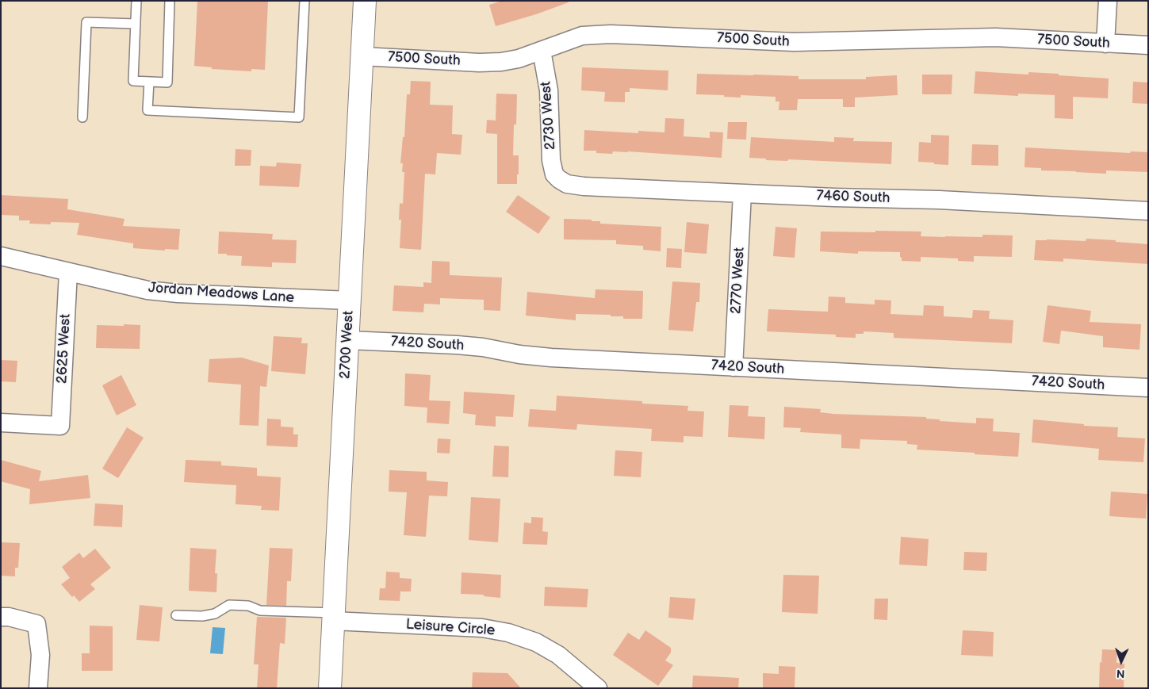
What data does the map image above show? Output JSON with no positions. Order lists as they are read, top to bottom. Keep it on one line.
{"streets":{"main road":["2700 West"],"street":["7500 South","2730 West","7460 South","2770 West","Jordan Meadows Lane","7420 South","2625 West","Leisure Circle"]},"crossings":[["7500 South","2730 West"],["7500 South","2700 West"],["2730 West","7460 South"],["7460 South","2770 West"],["2770 West","7420 South"],["Jordan Meadows Lane","2700 West"],["Jordan Meadows Lane","2625 West"],["7420 South","2700 West"],["2700 West","Leisure Circle"]],"north":"bottom"}
